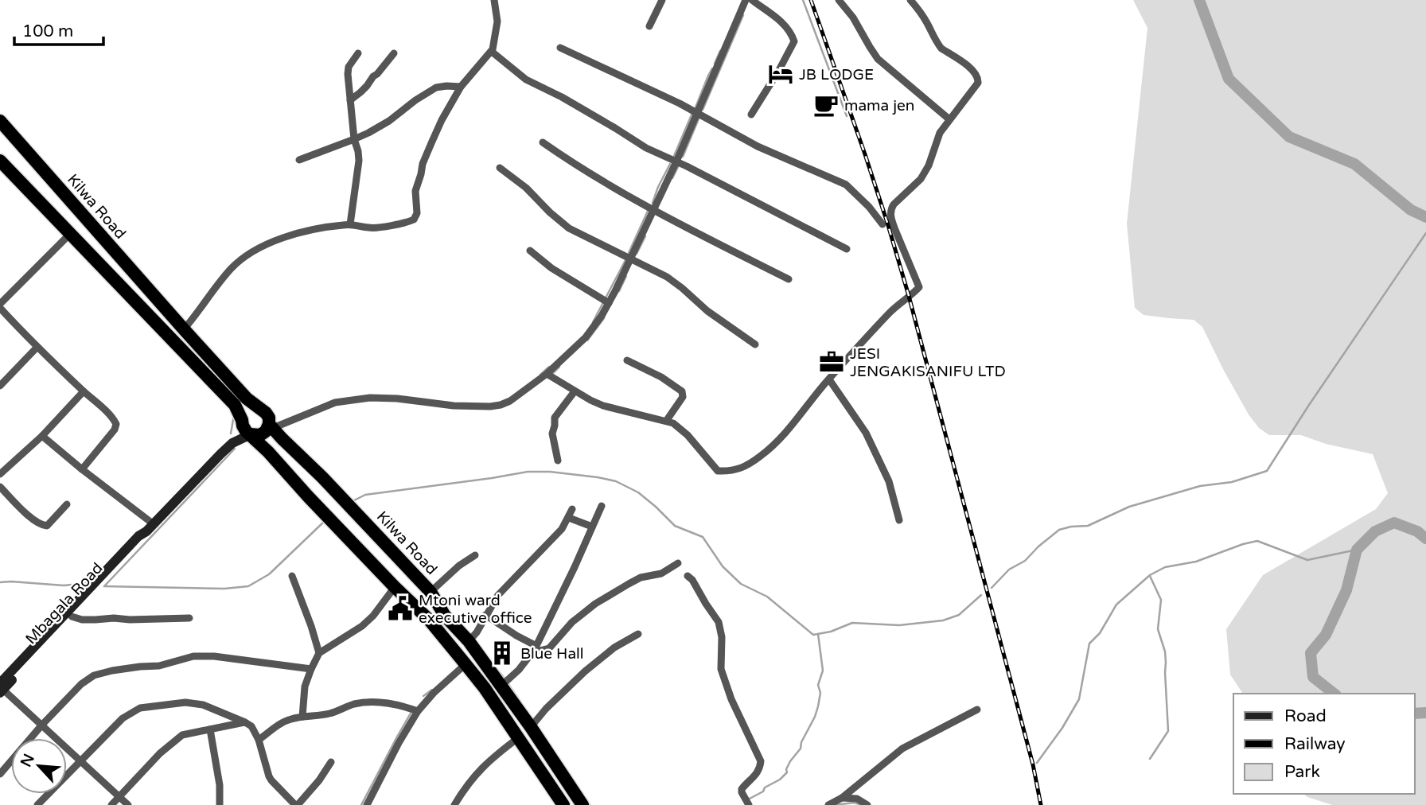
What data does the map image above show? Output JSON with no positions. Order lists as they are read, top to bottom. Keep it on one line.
{"streets":{"highway":["Kilwa Road"],"street":["Mbagala Road"]},"crossings":[["Kilwa Road","Mbagala Road"]],"places":{"hotel":["JB LODGE"],"cafe":["mama jen"],"office":["JESI JENGAKISANIFU LTD"],"public building":["Mtoni ward executive office"],"building":["Blue Hall"]},"legend":["Road","Railway","Park"],"scale_bar":"100 m","north":"top left"}
